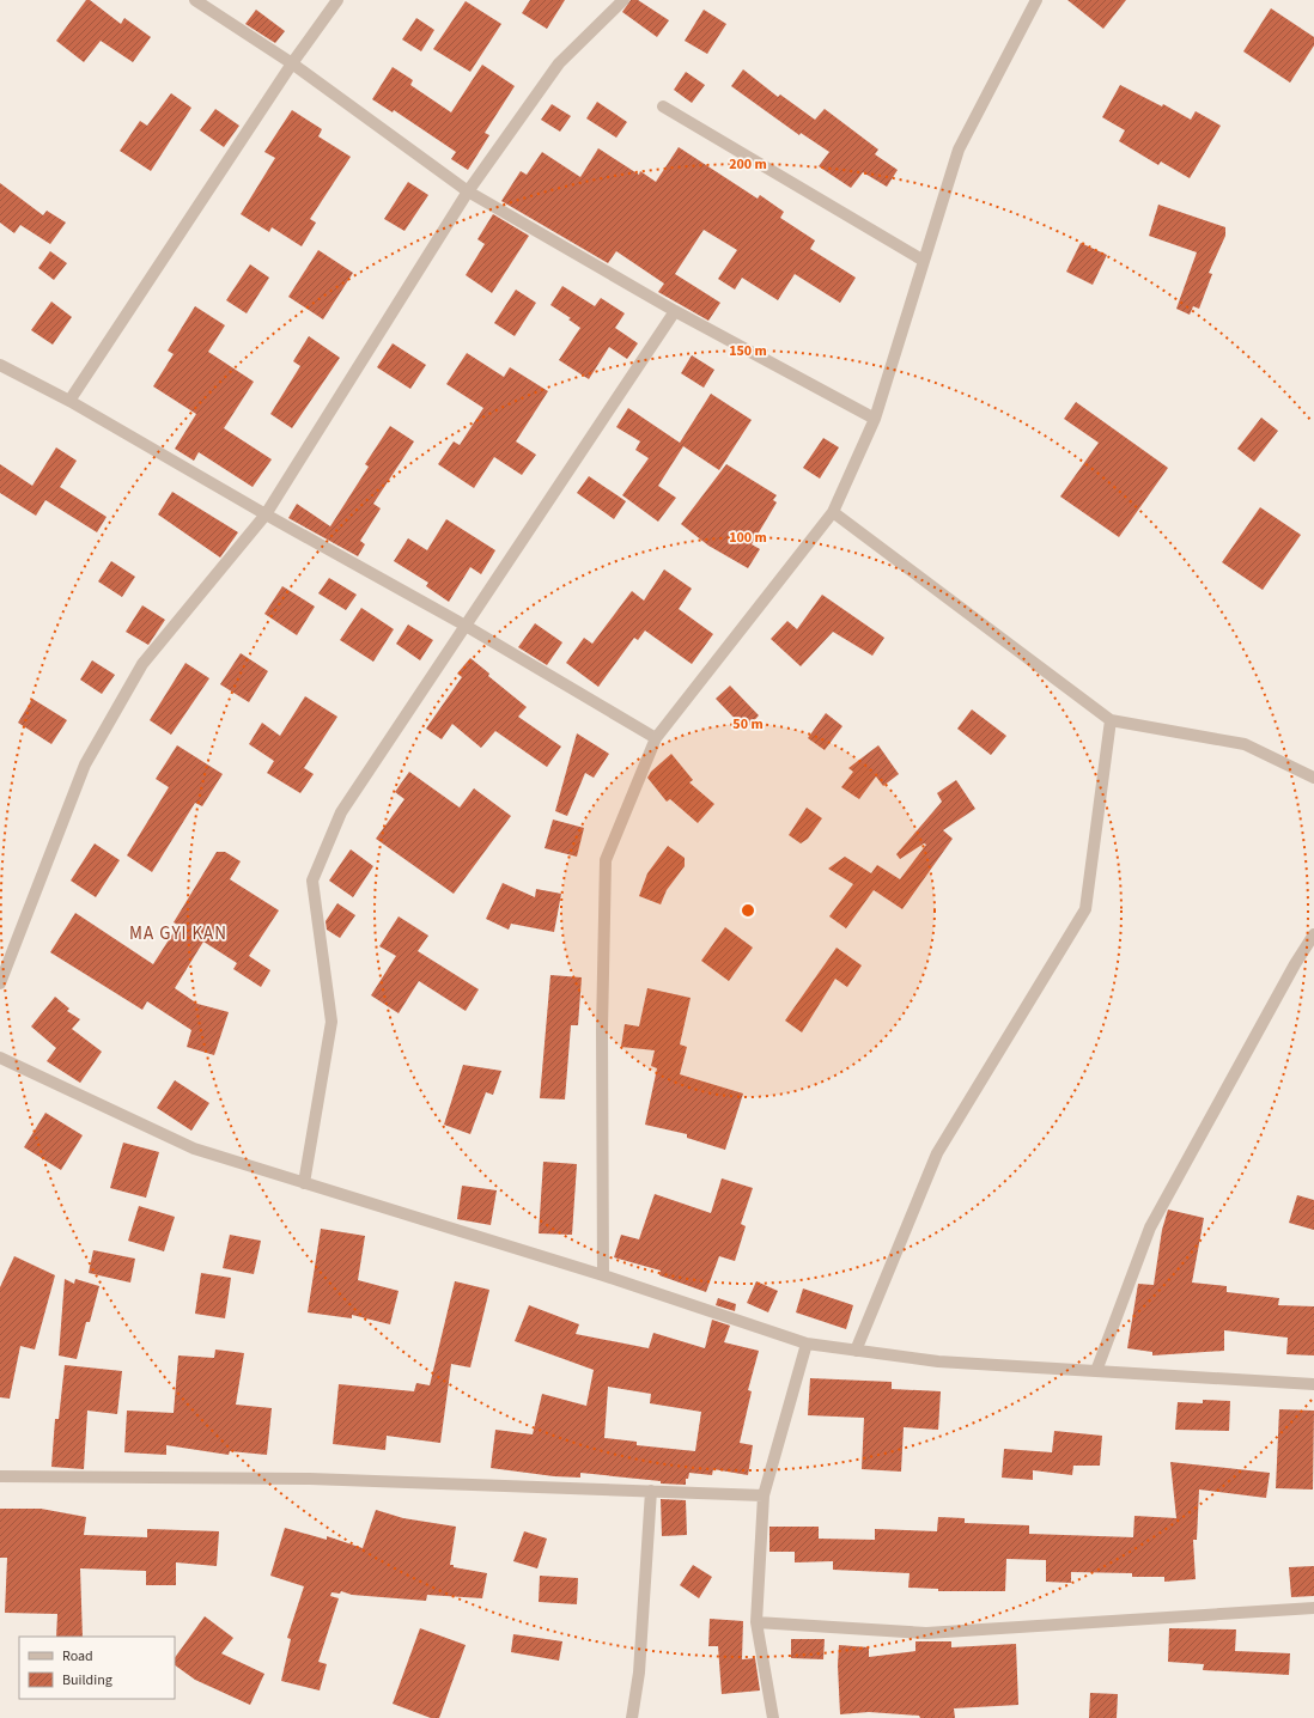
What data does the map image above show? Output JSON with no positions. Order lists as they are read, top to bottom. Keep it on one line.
{"districts":["MA GYI KAN"],"legend":["Road","Building"],"rings":["200 m","150 m","100 m","50 m"]}
